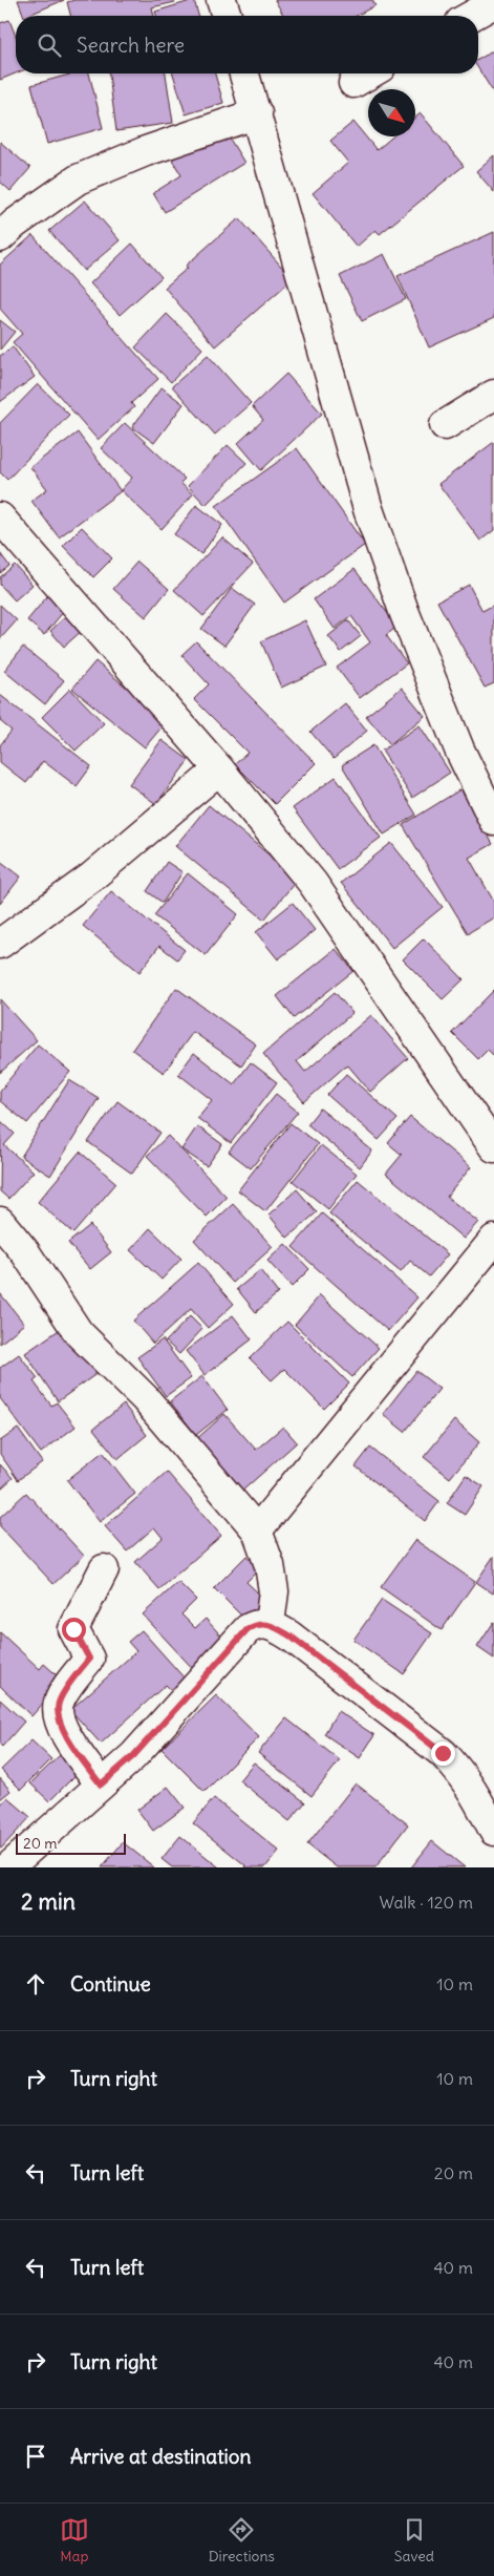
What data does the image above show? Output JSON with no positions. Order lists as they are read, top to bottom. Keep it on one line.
{"scale_bar":"20 m","north":"bottom right","page":{"search":"Search here","scale":"20 m","heading":["2 min","Walk · 120 m"],"list":[["Continue","10 m"],["Turn right","10 m"],["Turn left","20 m"],["Turn left","40 m"],["Turn right","40 m"],"Arrive at destination"],"nav":["Map","Directions","Saved"]}}
